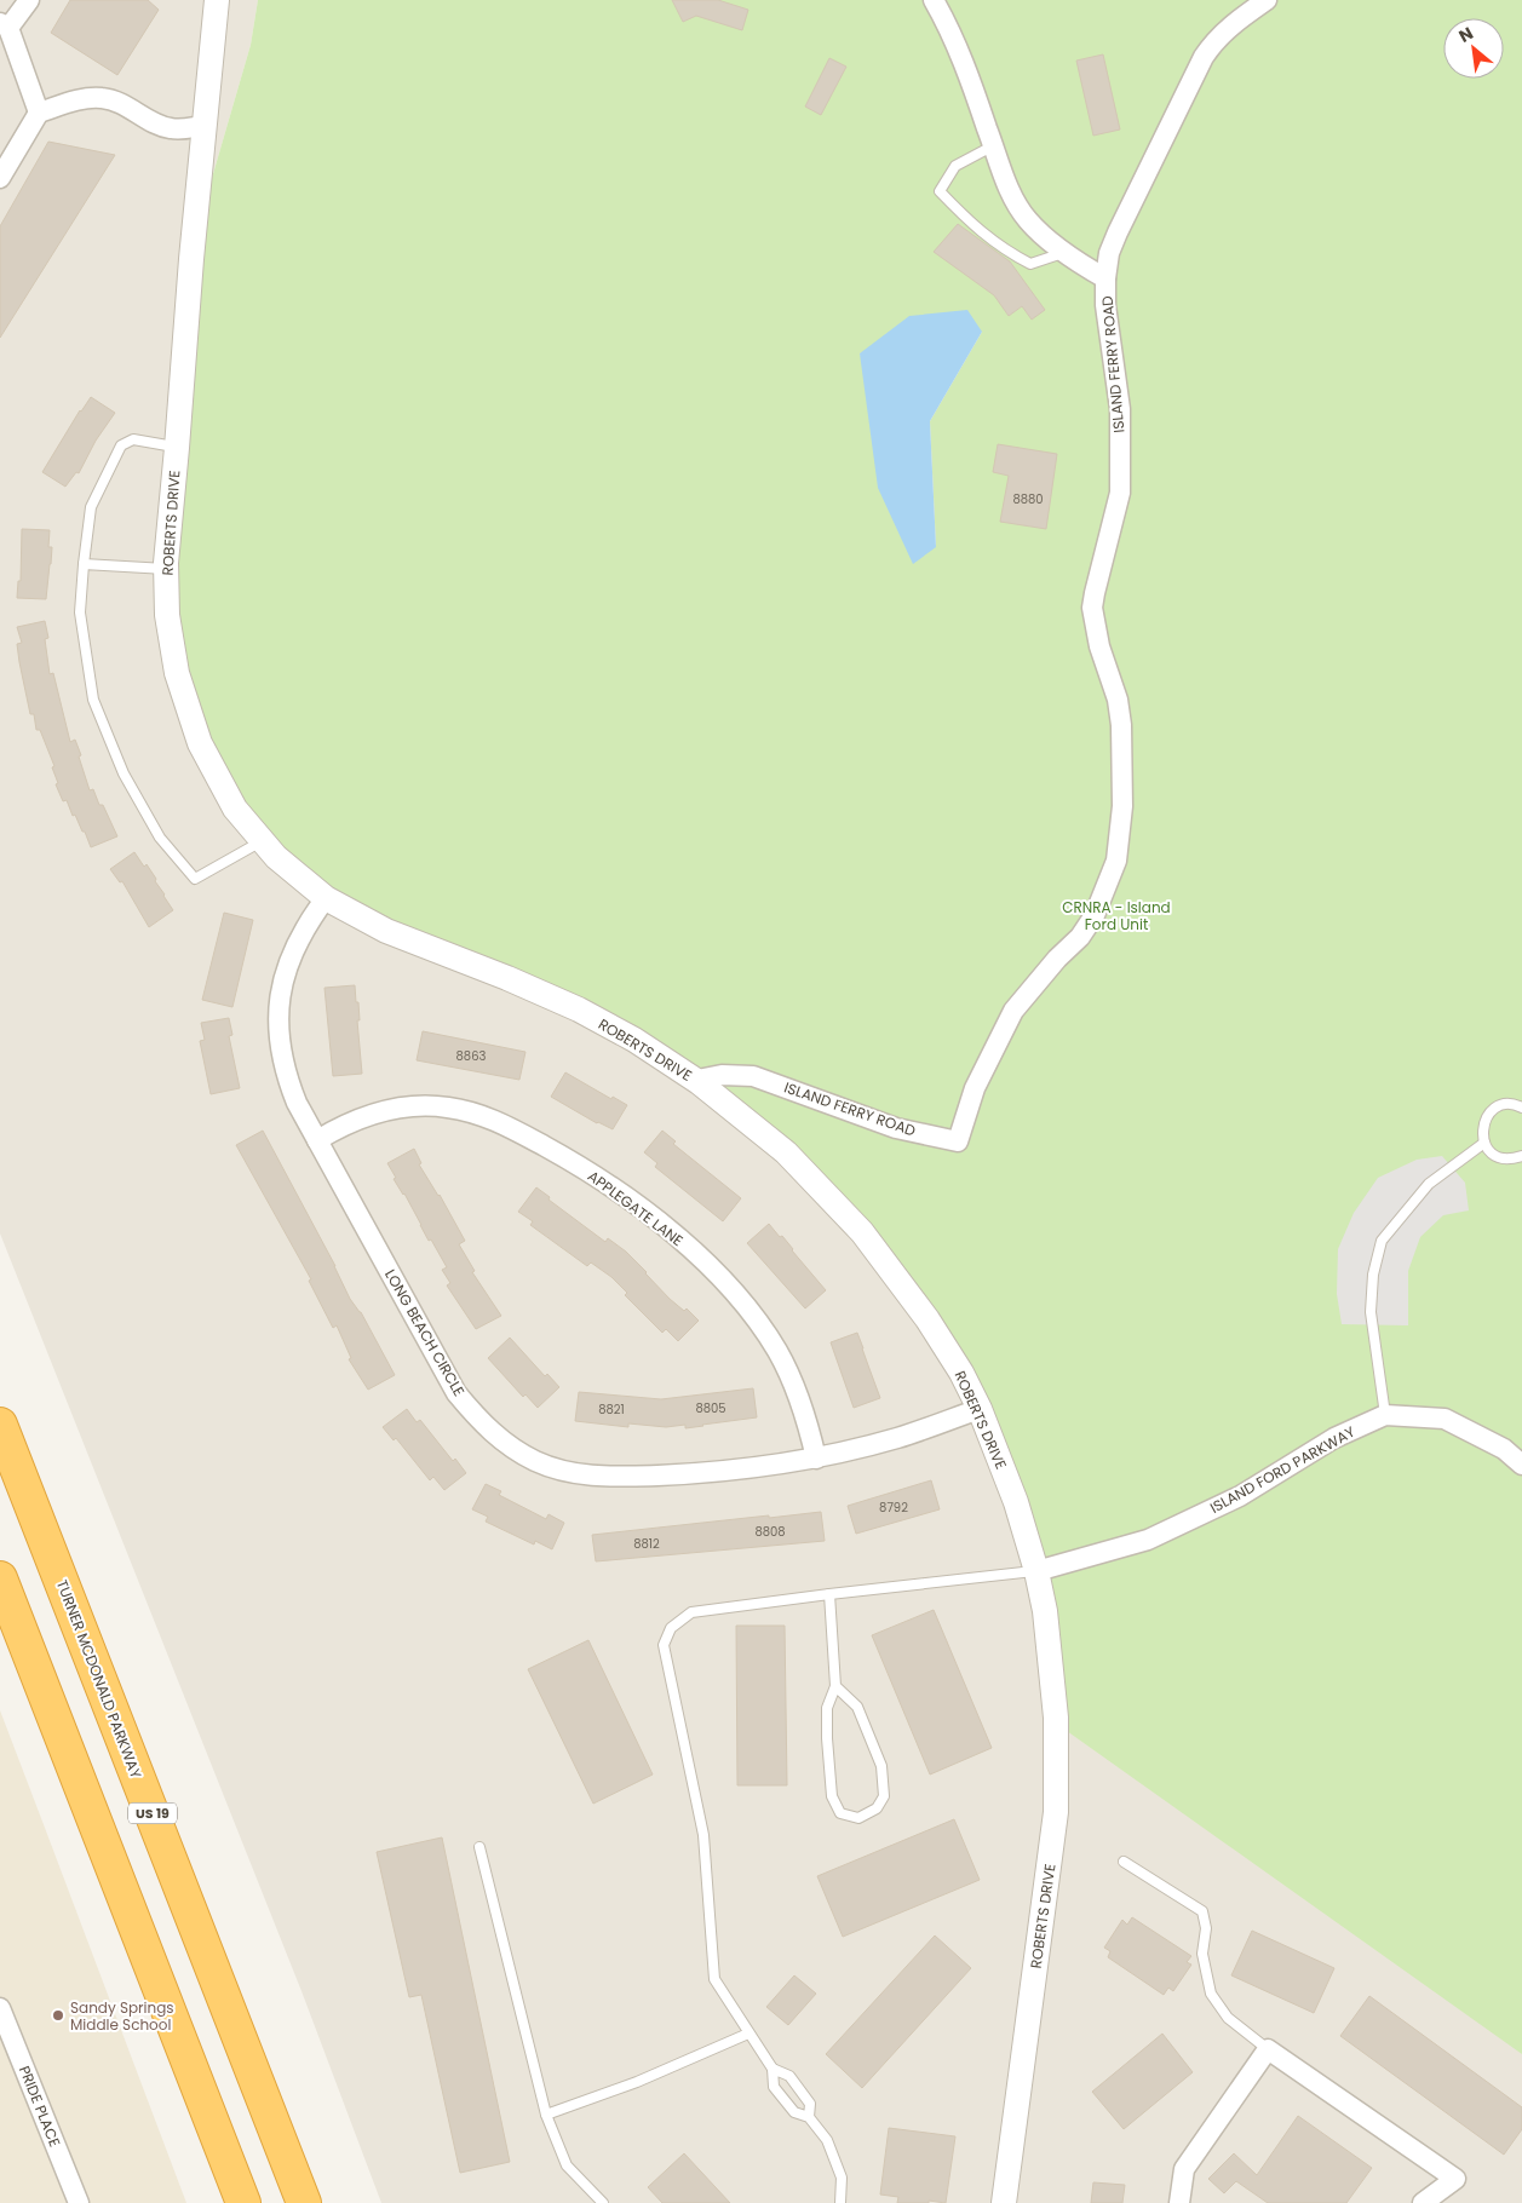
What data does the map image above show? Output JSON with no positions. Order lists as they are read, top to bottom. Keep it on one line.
{"streets":{"highway":["TURNER MCDONALD PARKWAY","US 19"],"street":["ISLAND FERRY ROAD","ROBERTS DRIVE","APPLEGATE LANE","LONG BEACH CIRCLE","ISLAND FORD PARKWAY","PRIDE PLACE"]},"crossings":[["ISLAND FERRY ROAD","ROBERTS DRIVE"],["ROBERTS DRIVE","LONG BEACH CIRCLE"],["ROBERTS DRIVE","ISLAND FORD PARKWAY"],["APPLEGATE LANE","LONG BEACH CIRCLE"]],"parks":["CRNRA - Island Ford Unit"],"places":["Sandy Springs Middle School"],"house_numbers":["8880","8863","8805","8821","8792","8808","8812"],"north":"top left"}
